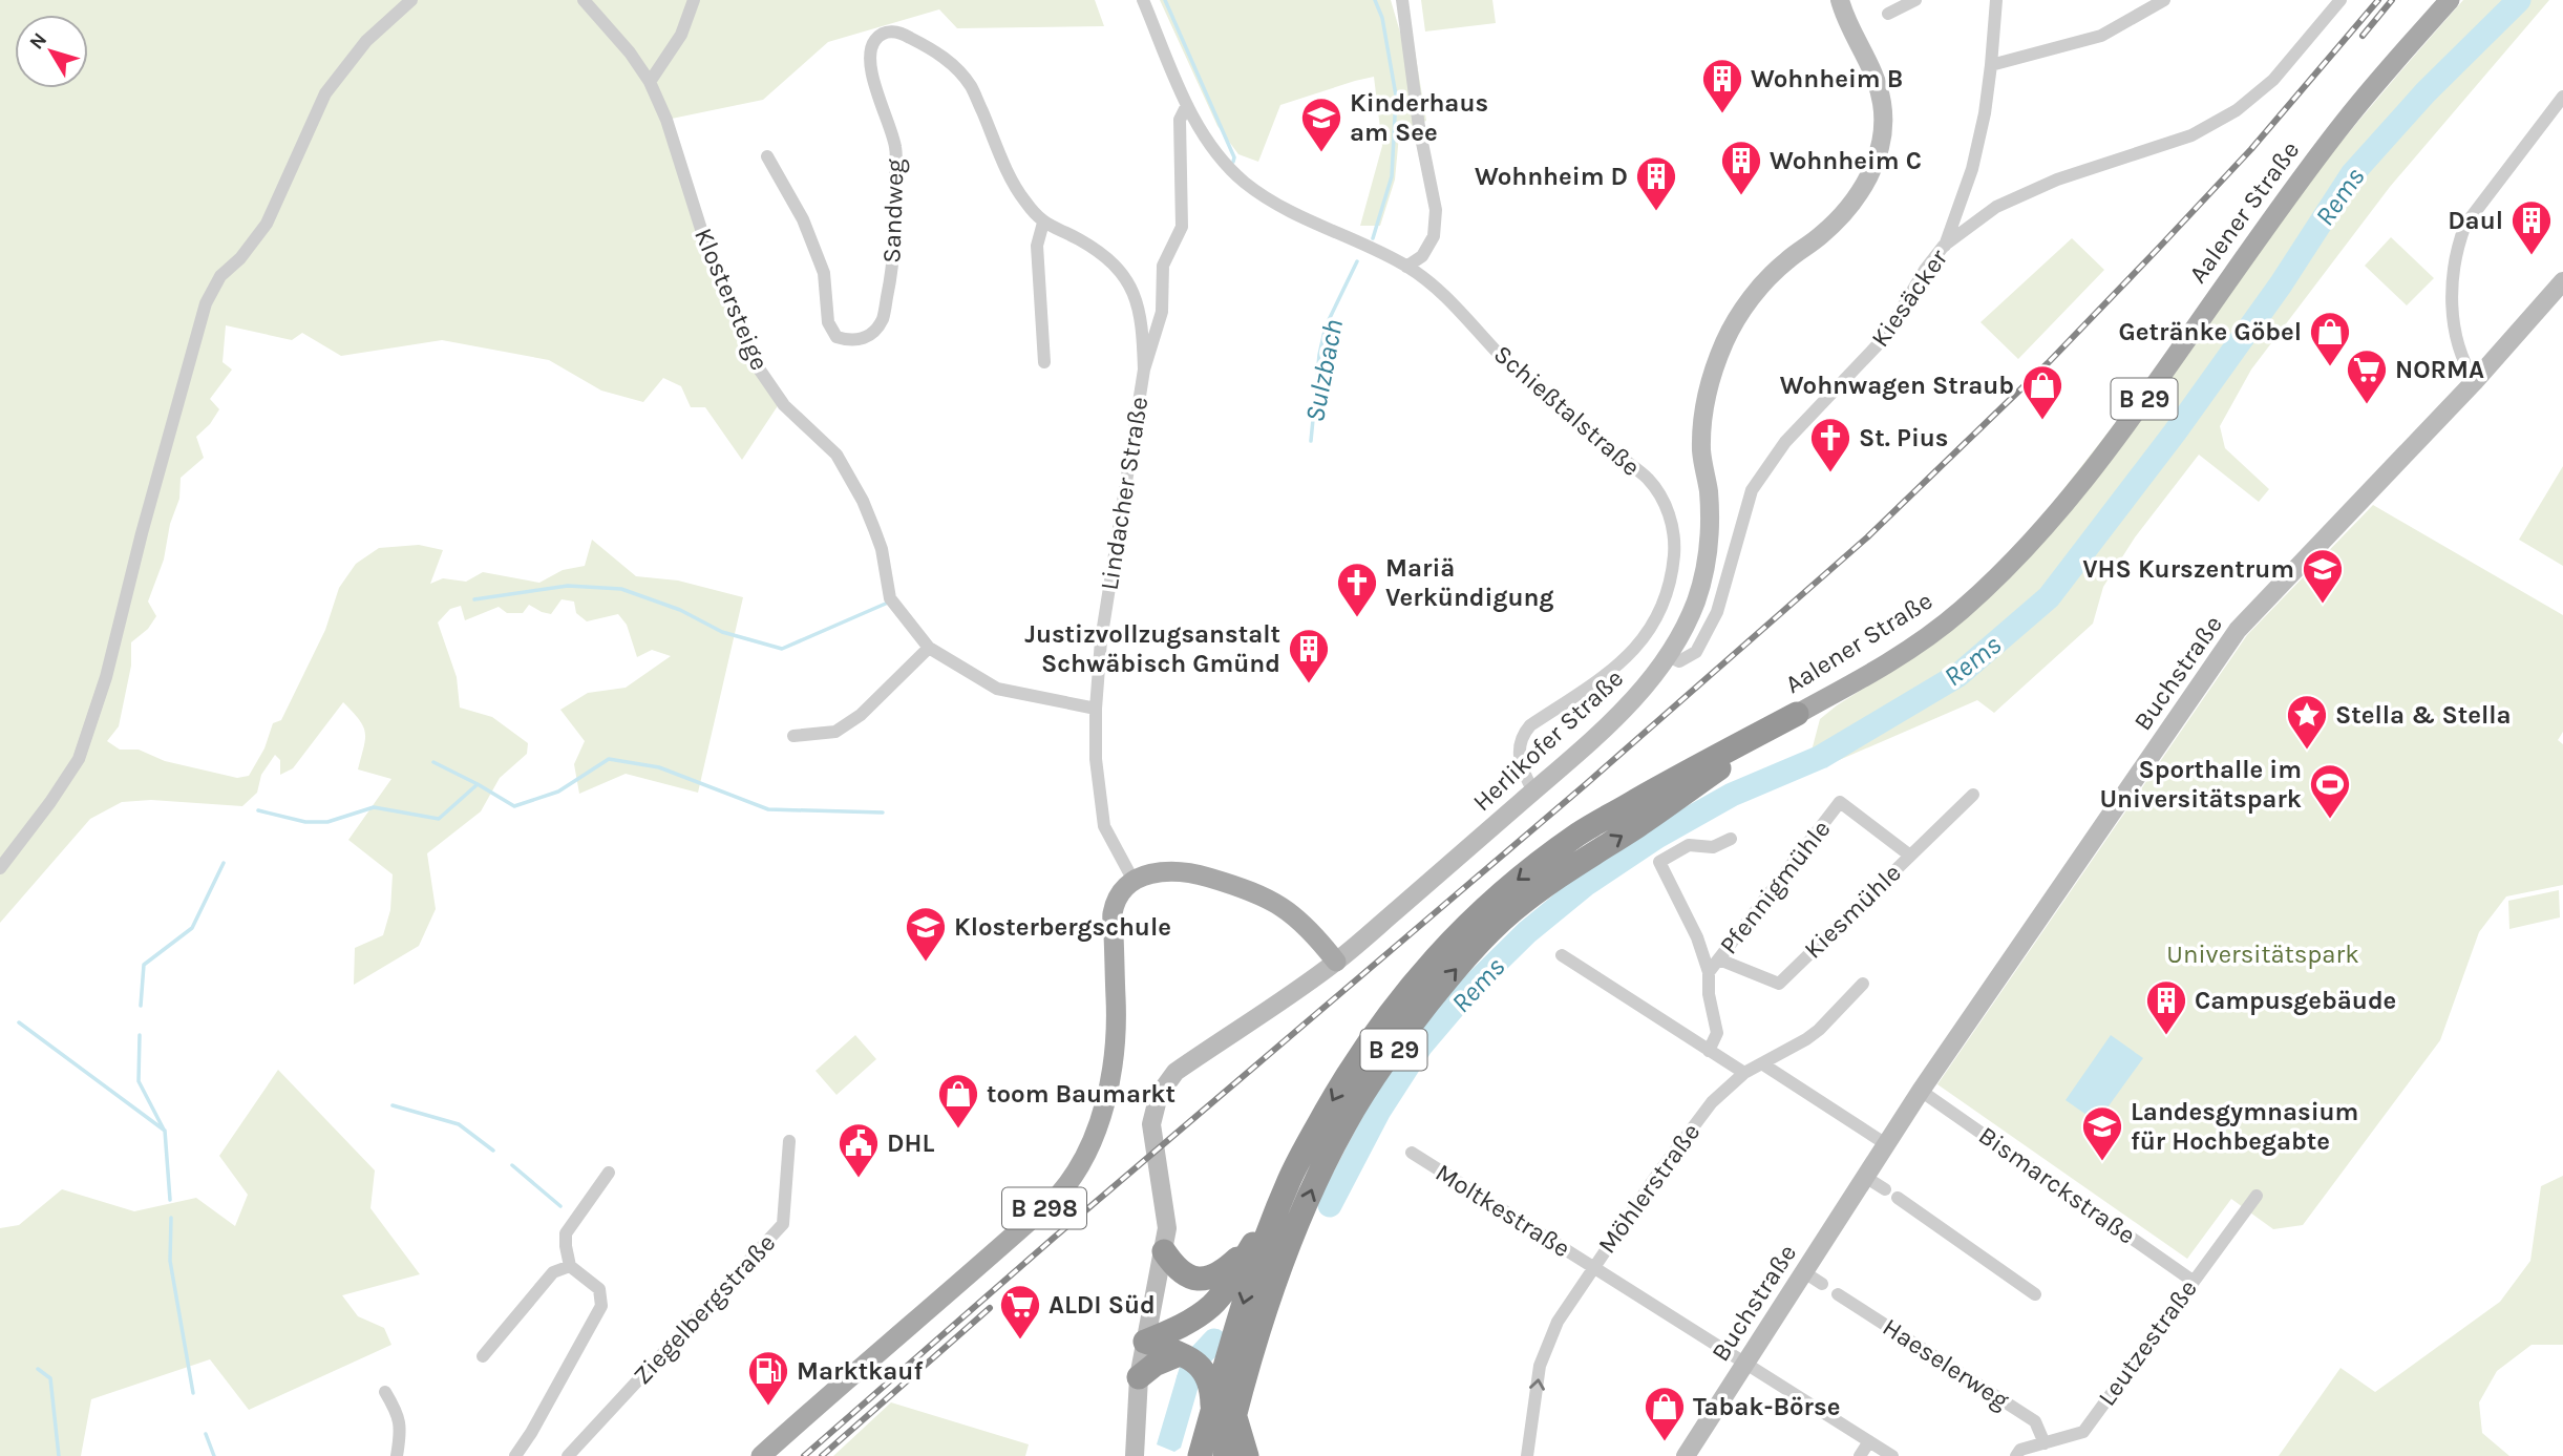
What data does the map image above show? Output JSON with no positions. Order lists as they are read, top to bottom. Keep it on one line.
{"streets":{"highway":["Aalener Straße","B 29"],"main road":["Buchstraße","Herlikofer Straße","B 298"],"street":["Sandweg","Kiesäcker","Klostersteige","Schießtalstraße","Lindacher Straße","Pfennigmühle","Kiesmühle","Bismarckstraße","Möhlerstraße","Moltkestraße","Ziegelbergstraße","Leutzestraße","Haeselerweg"]},"crossings":[["Sandweg","Lindacher Straße"],["Aalener Straße","B 29"],["Kiesäcker","Herlikofer Straße"],["Klostersteige","Lindacher Straße"],["Schießtalstraße","Herlikofer Straße"],["Lindacher Straße","B 298"],["Buchstraße","Bismarckstraße"],["Buchstraße","Moltkestraße"],["Pfennigmühle","Kiesmühle"],["Bismarckstraße","Leutzestraße"],["Möhlerstraße","Moltkestraße"],["Leutzestraße","Haeselerweg"]],"one_way":["Aalener Straße"],"water":["Rems","Sulzbach"],"parks":["Universitätspark"],"places":{"building":["Wohnheim B","Wohnheim C","Wohnheim D","Daul","Justizvollzugsanstalt Schwäbisch Gmünd","Campusgebäude"],"school or university":["Kinderhaus am See","VHS Kurszentrum","Klosterbergschule","Landesgymnasium für Hochbegabte"],"shop":["Getränke Göbel","Wohnwagen Straub","toom Baumarkt","Tabak-Börse"],"supermarket":["NORMA","ALDI Süd"],"church":["St. Pius","Mariä Verkündigung"],"place":["Stella & Stella"],"sports":["Sporthalle im Universitätspark"],"public building":["DHL"],"fuel station":["Marktkauf"]},"north":"top left"}
